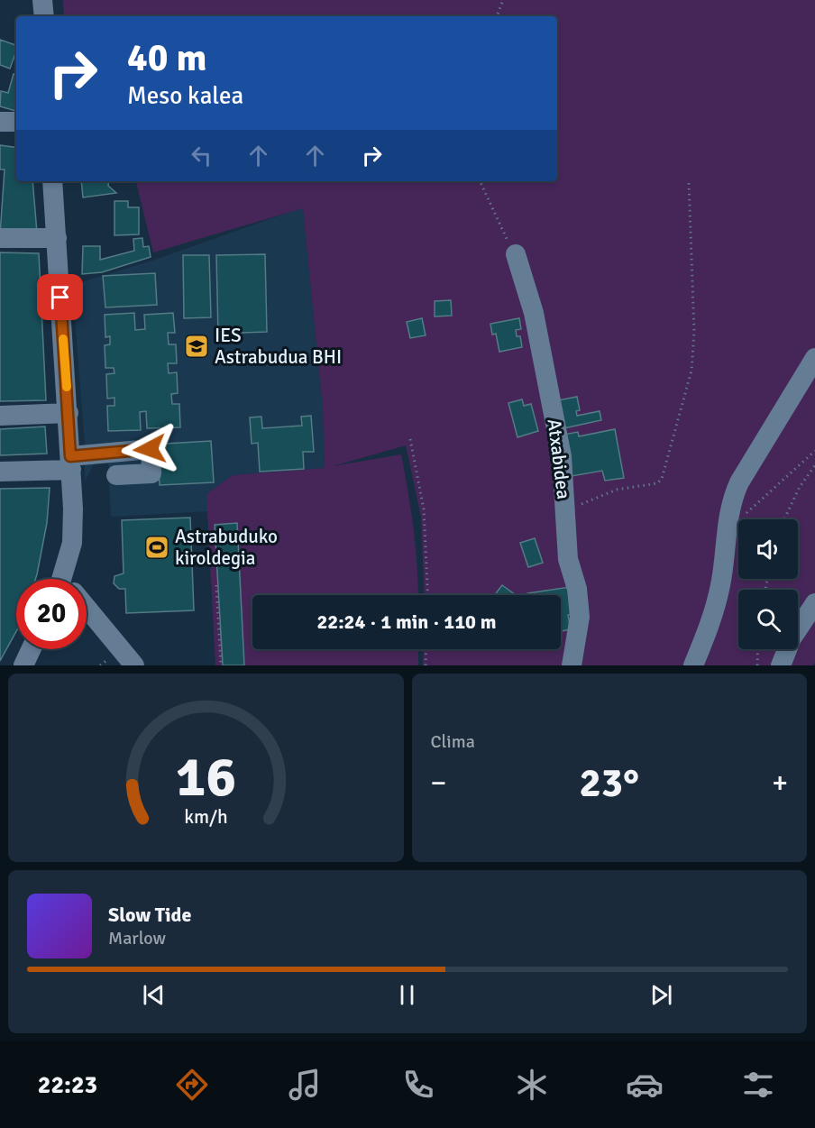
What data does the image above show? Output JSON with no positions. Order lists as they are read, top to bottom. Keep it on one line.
{"streets":{"street":["Atxabidea"]},"places":{"school or university":["IES Astrabudua BHI"],"sports":["Astrabuduko kiroldegia"]},"page":{"turn":["40 m","Meso kalea"],"limit":"20","trip":"22:24 · 1 min · 110 m","tile":"Clima","heat":["−","23°","+"],"song":["Slow Tide","Marlow"],"tabs":"22:23","gauge":["16","km/h"]}}
